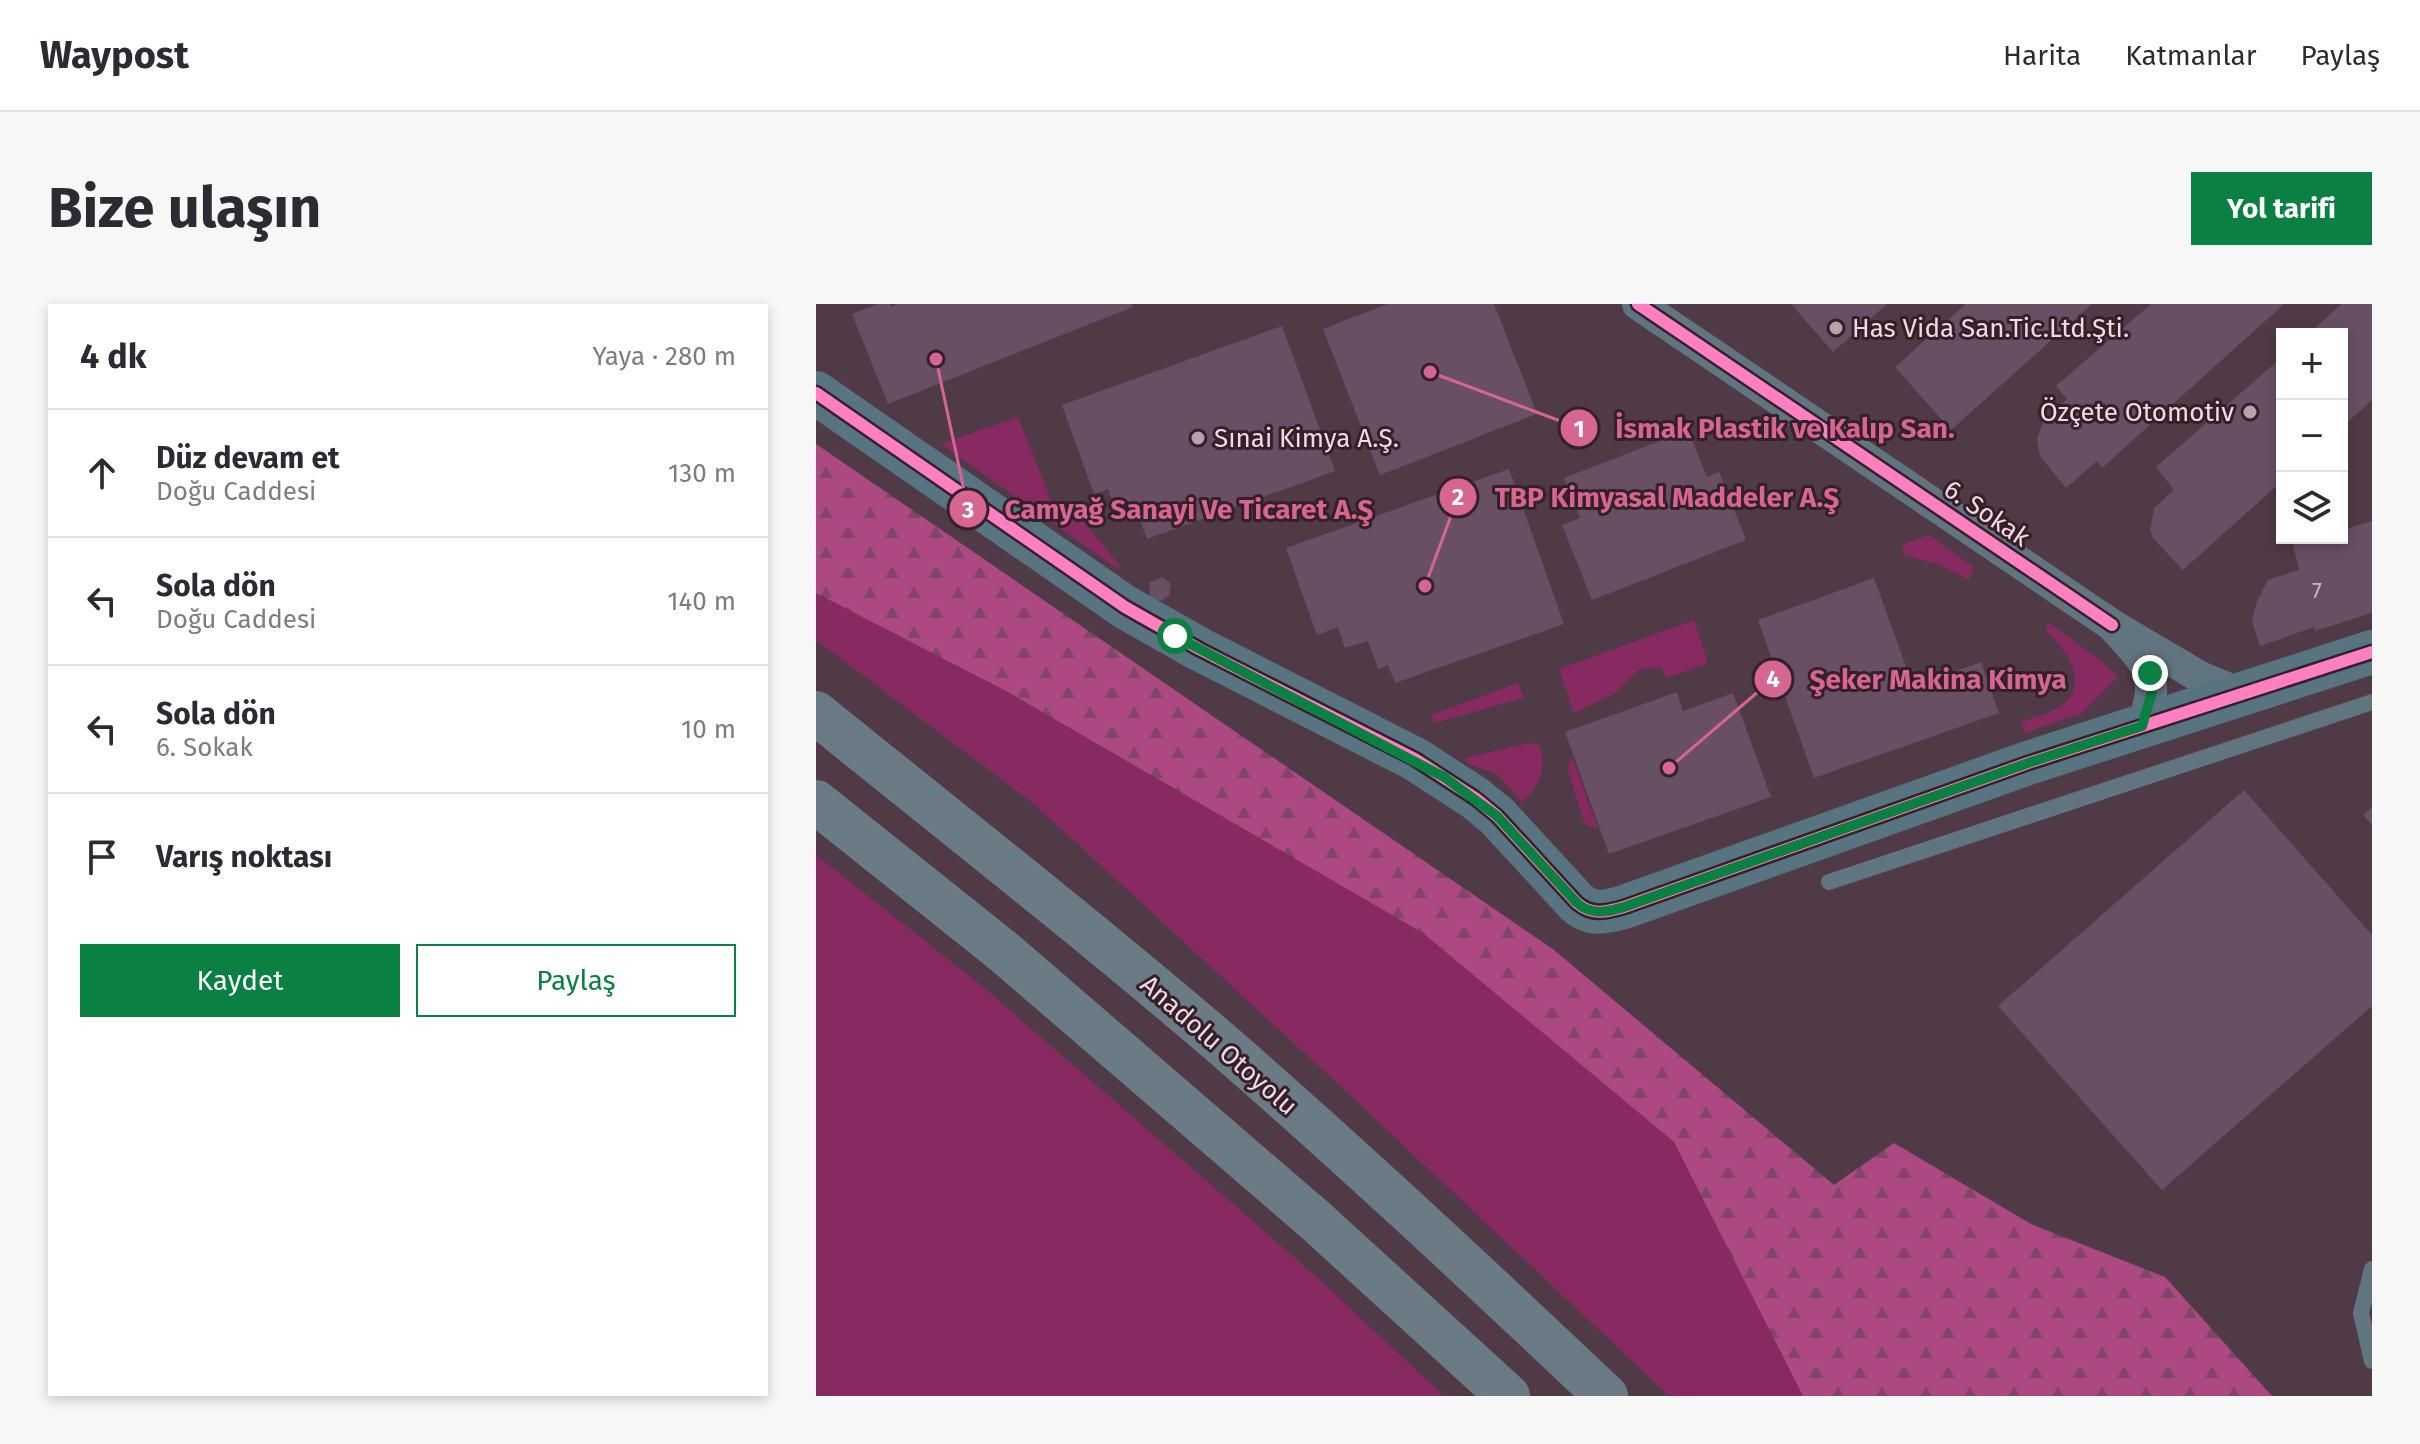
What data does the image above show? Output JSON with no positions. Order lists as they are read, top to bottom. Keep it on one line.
{"streets":{"highway":["Anadolu Otoyolu"],"street":["6. Sokak"]},"places":["Has Vida San.Tic.Ltd.Şti.","Camyağ Sanayi Ve Ticaret A.Ş","İsmak Plastik ve Kalıp San.","Özçete Otomotiv","Sınai Kimya A.Ş.","TBP Kimyasal Maddeler A.Ş","Şeker Makina Kimya"],"house_numbers":["7"],"page":{"header":"Waypost","nav":["Harita","Katmanlar","Paylaş"],"buttons":["Yol tarifi",["Kaydet","Paylaş"]],"title":"Bize ulaşın","heading":["4 dk","Yaya · 280 m"],"map_buttons":["+","−"],"list":[["Düz devam et","Doğu Caddesi","130 m"],["Sola dön","Doğu Caddesi","140 m"],["Sola dön","6. Sokak","10 m"],"Varış noktası"]}}
